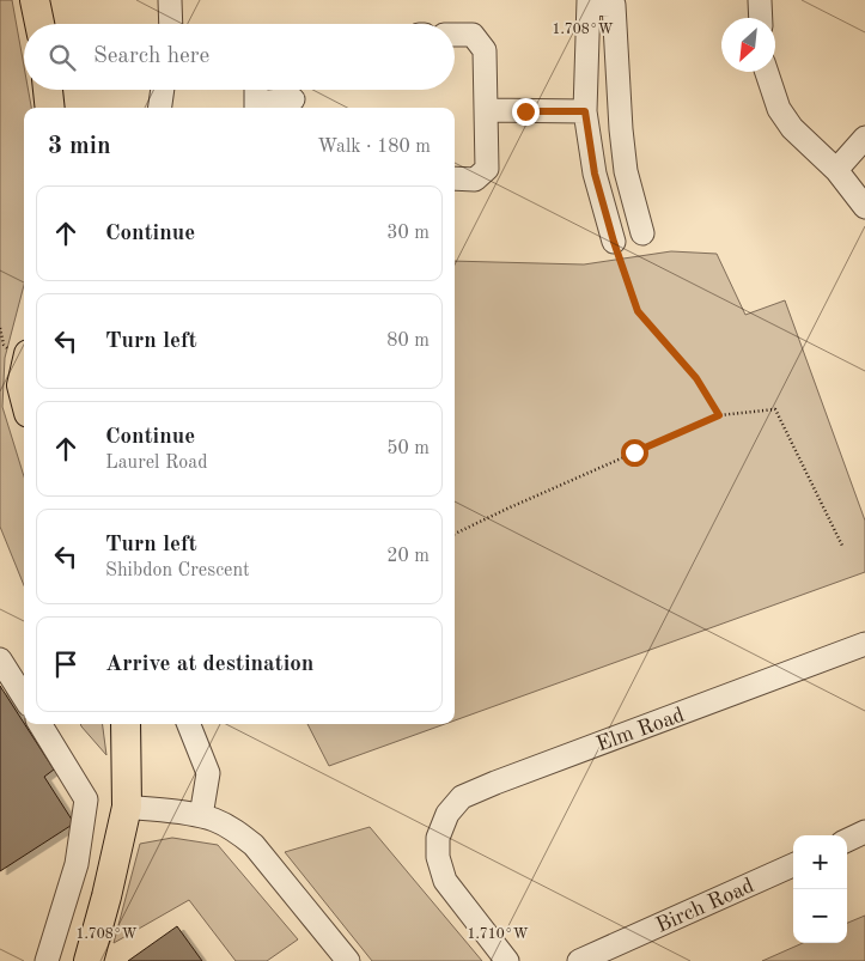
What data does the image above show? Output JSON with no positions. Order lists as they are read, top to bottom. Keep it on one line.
{"streets":{"street":["Elm Road","Birch Road"]},"north":"bottom left","page":{"search":"Search here","heading":["3 min","Walk · 180 m"],"list":[["Continue","30 m"],["Turn left","80 m"],["Continue","Laurel Road","50 m"],["Turn left","Shibdon Crescent","20 m"],"Arrive at destination"],"map_buttons":["+","−"]},"coordinates":["1.708°W","1.710°W"]}
